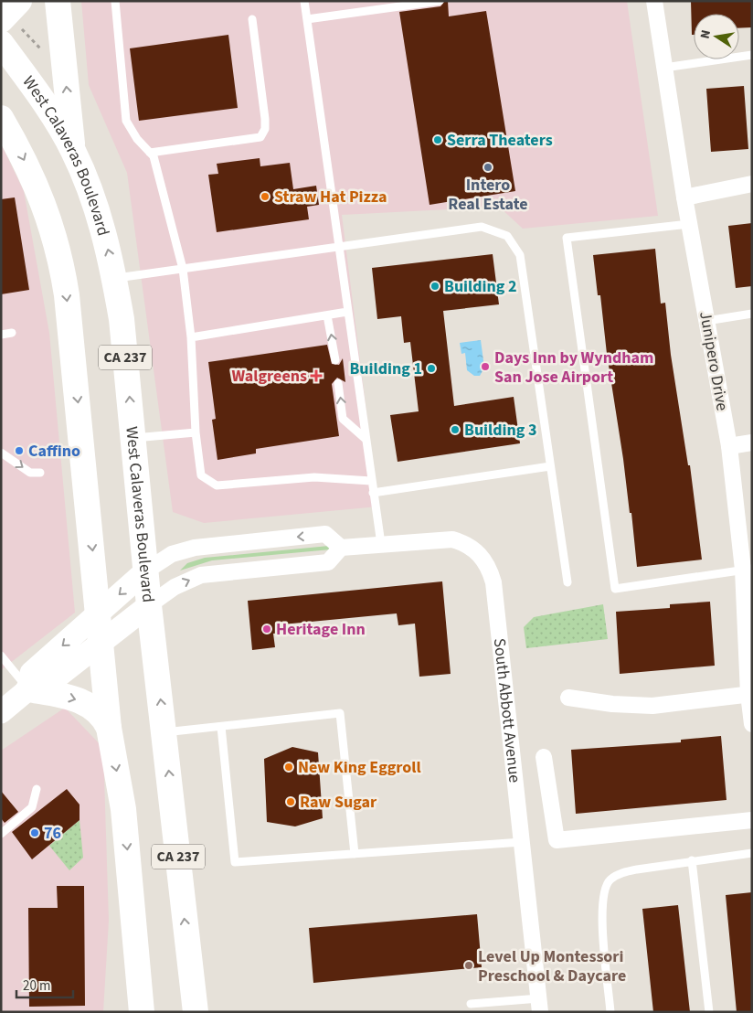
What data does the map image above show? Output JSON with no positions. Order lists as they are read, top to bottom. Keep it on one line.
{"streets":{"main road":["West Calaveras Boulevard","CA 237"],"street":["Junipero Drive","South Abbott Avenue"]},"places":{"other":["Serra Theaters","Intero Real Estate","Straw Hat Pizza","Building 2","Days Inn by Wyndham San Jose Airport","Building 1","Building 3","Caffino","Heritage Inn","New King Eggroll","Raw Sugar","76","Level Up Montessori Preschool & Daycare"],"health":["Walgreens"]},"scale_bar":"20 m","north":"left"}
